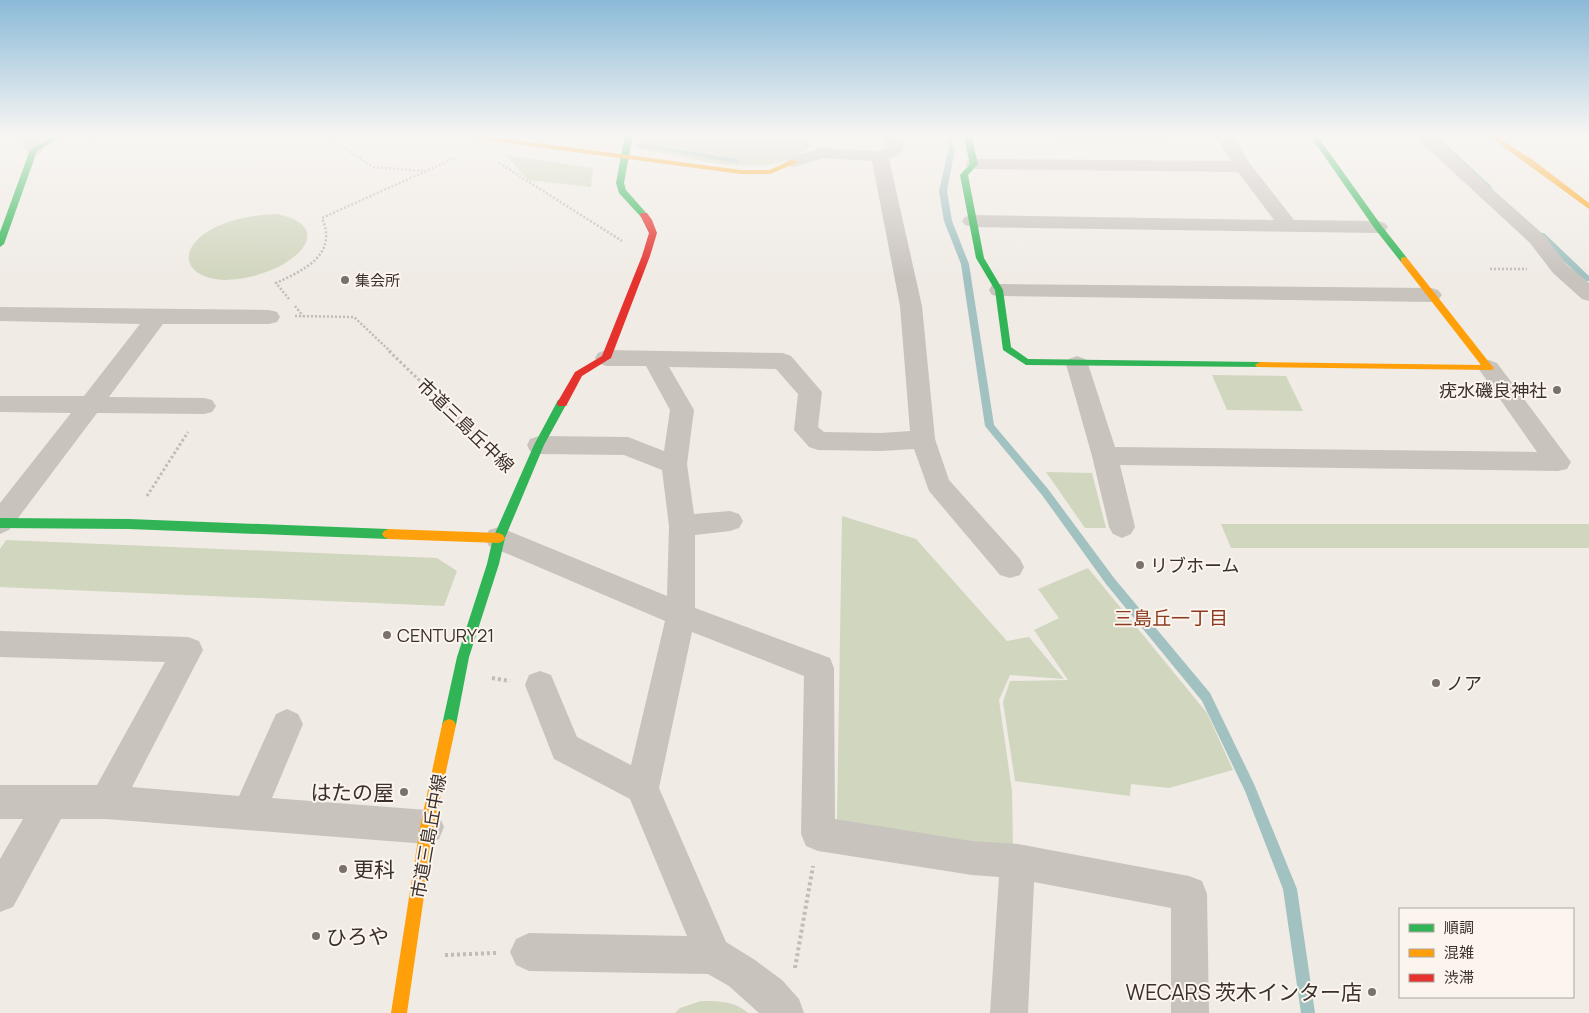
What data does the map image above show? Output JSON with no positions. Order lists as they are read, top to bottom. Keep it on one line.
{"streets":{"street":["市道三島丘中線"]},"districts":["三島丘一丁目"],"places":["集会所","疣水磯良神社","リブホーム","CENTURY21","ノア","はたの屋","更科","ひろや","WECARS 茨木インター店"],"legend":["順調","混雑","渋滞"]}
